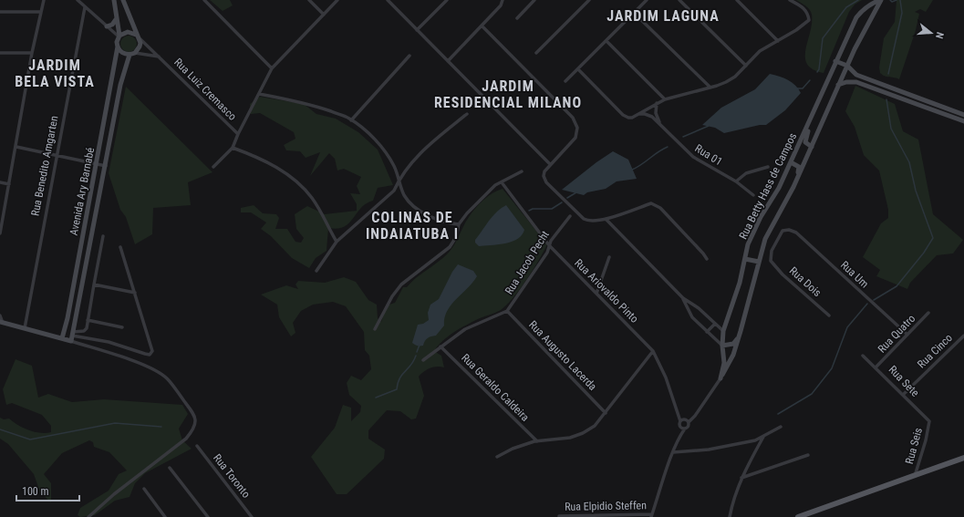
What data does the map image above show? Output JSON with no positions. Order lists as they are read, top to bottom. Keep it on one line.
{"streets":{"street":["Rua Luiz Cremasco","Rua 01","Rua Benedito Amgarten","Rua Betty Hass de Campos","Avenida Ary Barnabé","Rua Jacob Pecht","Rua Um","Rua Dois","Rua Ariovaldo Pinto","Rua Quatro","Rua Cinco","Rua Augusto Lacerda","Rua Sete","Rua Geraldo Caldeira","Rua Seis","Rua Toronto","Rua Elpidio Steffen"]},"crossings":[["Rua Luiz Cremasco","Avenida Ary Barnabé"],["Rua Betty Hass de Campos","Rua Ariovaldo Pinto"],["Rua Jacob Pecht","Rua Ariovaldo Pinto"],["Rua Jacob Pecht","Rua Augusto Lacerda"],["Rua Jacob Pecht","Rua Geraldo Caldeira"],["Rua Um","Rua Dois"],["Rua Um","Rua Quatro"],["Rua Quatro","Rua Sete"],["Rua Cinco","Rua Sete"],["Rua Sete","Rua Seis"]],"districts":["JARDIM LAGUNA","JARDIM BELA VISTA","JARDIM RESIDENCIAL MILANO","COLINAS DE INDAIATUBA I"],"scale_bar":"100 m","north":"right"}
